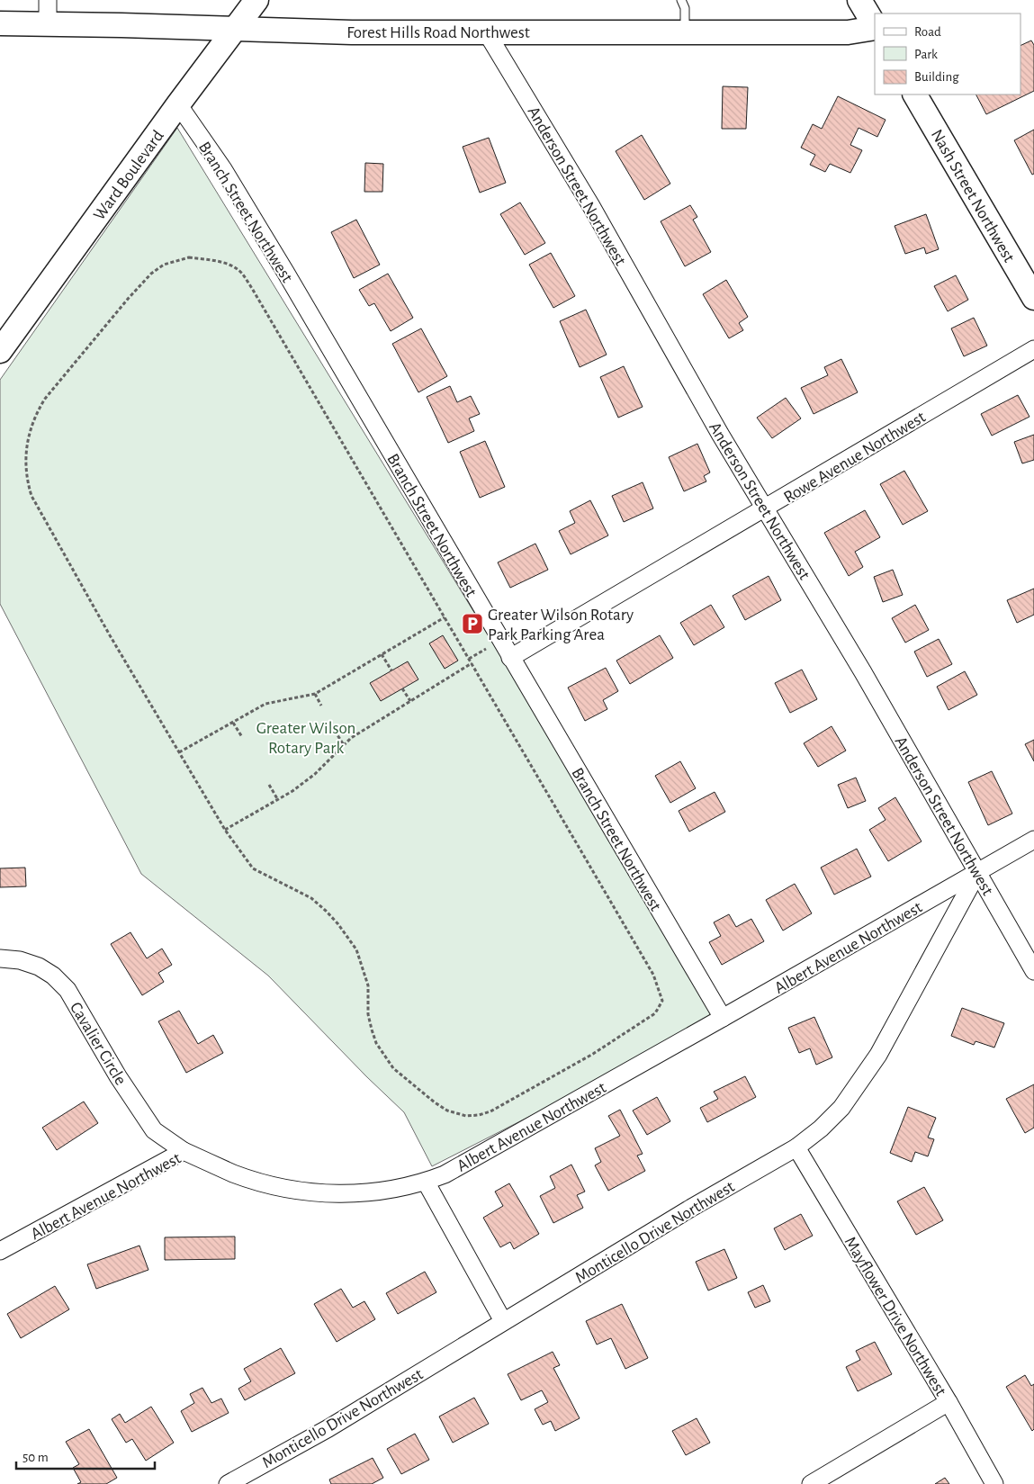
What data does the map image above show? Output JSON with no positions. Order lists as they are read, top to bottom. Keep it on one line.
{"streets":{"main road":["Forest Hills Road Northwest","Ward Boulevard","Nash Street Northwest"],"street":["Anderson Street Northwest","Branch Street Northwest","Rowe Avenue Northwest","Albert Avenue Northwest","Cavalier Circle","Monticello Drive Northwest","Mayflower Drive Northwest"]},"crossings":[["Forest Hills Road Northwest","Ward Boulevard"],["Forest Hills Road Northwest","Anderson Street Northwest"],["Ward Boulevard","Branch Street Northwest"],["Anderson Street Northwest","Rowe Avenue Northwest"],["Anderson Street Northwest","Albert Avenue Northwest"],["Anderson Street Northwest","Monticello Drive Northwest"],["Branch Street Northwest","Rowe Avenue Northwest"],["Branch Street Northwest","Albert Avenue Northwest"],["Albert Avenue Northwest","Cavalier Circle"],["Albert Avenue Northwest","Monticello Drive Northwest"],["Monticello Drive Northwest","Mayflower Drive Northwest"]],"parks":["Greater Wilson Rotary Park"],"places":{"parking":["Greater Wilson Rotary Park Parking Area"]},"legend":["Road","Park","Building"],"scale_bar":"50 m"}
